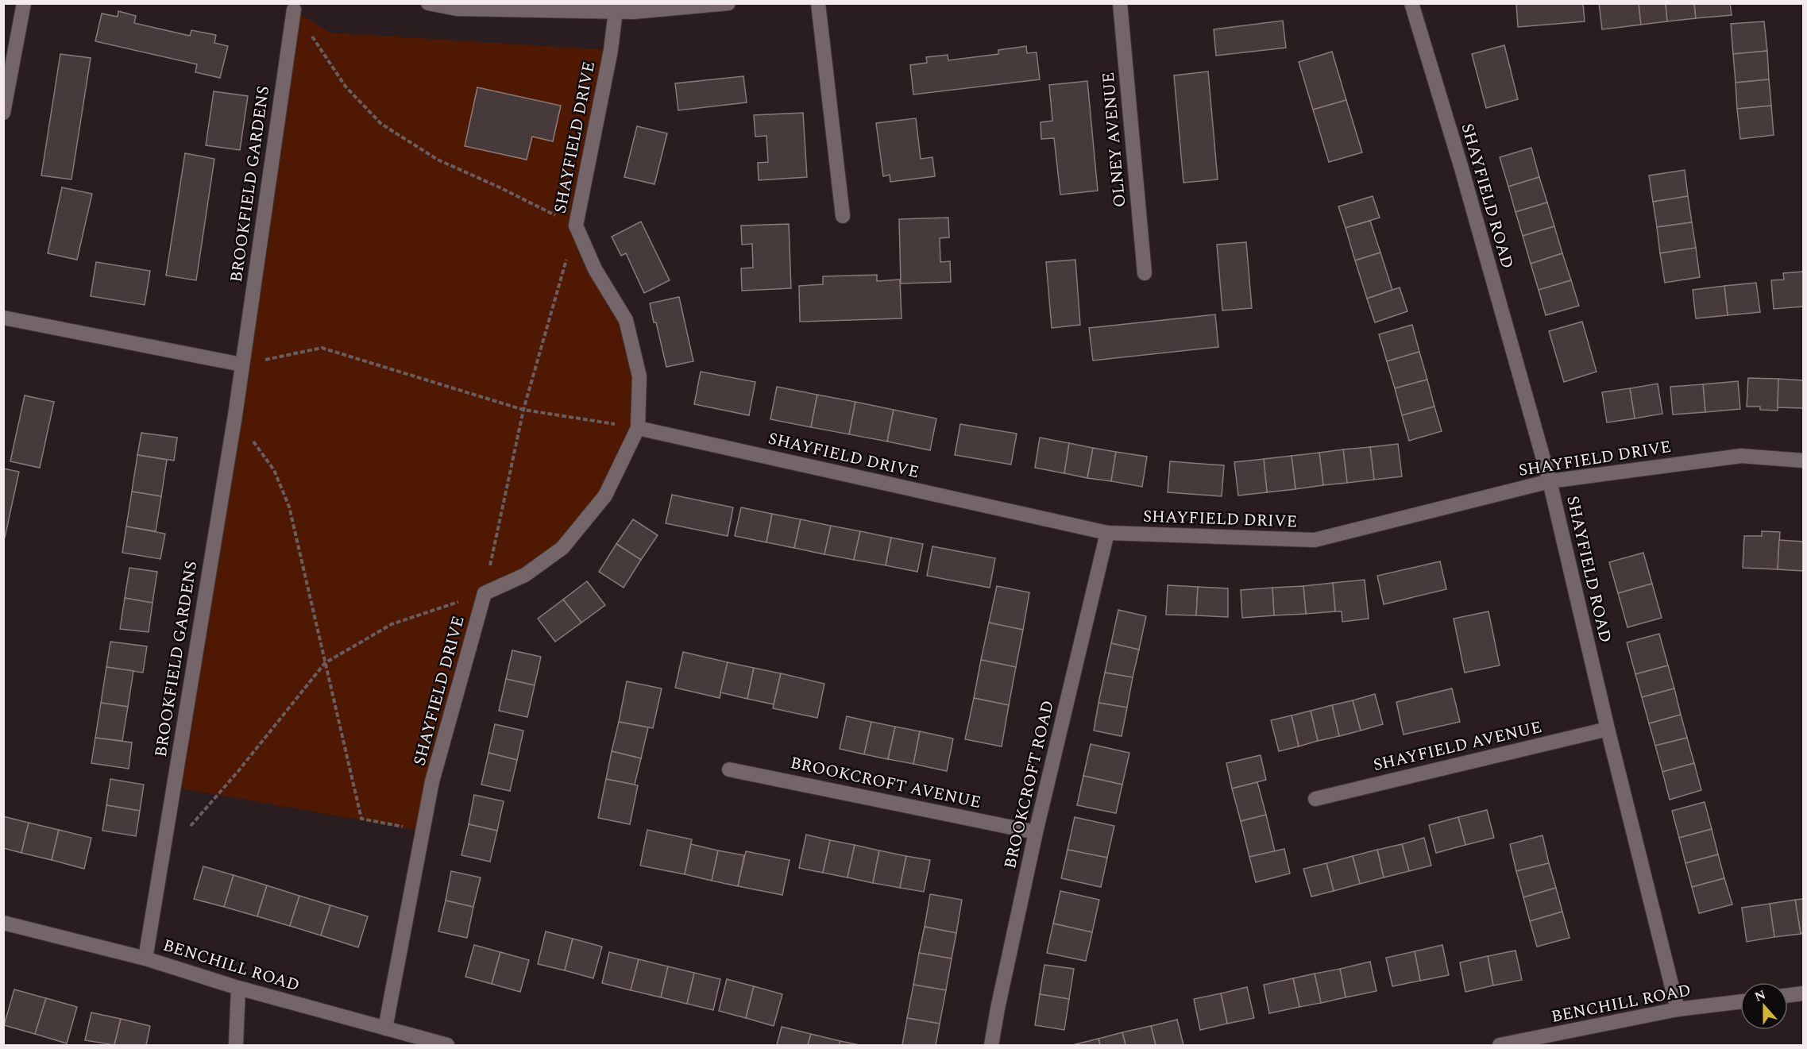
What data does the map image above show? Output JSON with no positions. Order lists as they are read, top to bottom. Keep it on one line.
{"streets":{"street":["SHAYFIELD DRIVE","OLNEY AVENUE","BROOKFIELD GARDENS","SHAYFIELD ROAD","SHAYFIELD AVENUE","BROOKCROFT AVENUE","BROOKCROFT ROAD","BENCHILL ROAD"]},"crossings":[["SHAYFIELD DRIVE","SHAYFIELD ROAD"],["SHAYFIELD DRIVE","BROOKCROFT ROAD"],["SHAYFIELD DRIVE","BENCHILL ROAD"],["BROOKFIELD GARDENS","BENCHILL ROAD"],["SHAYFIELD ROAD","SHAYFIELD AVENUE"],["SHAYFIELD ROAD","BENCHILL ROAD"],["BROOKCROFT AVENUE","BROOKCROFT ROAD"]],"north":"top"}
